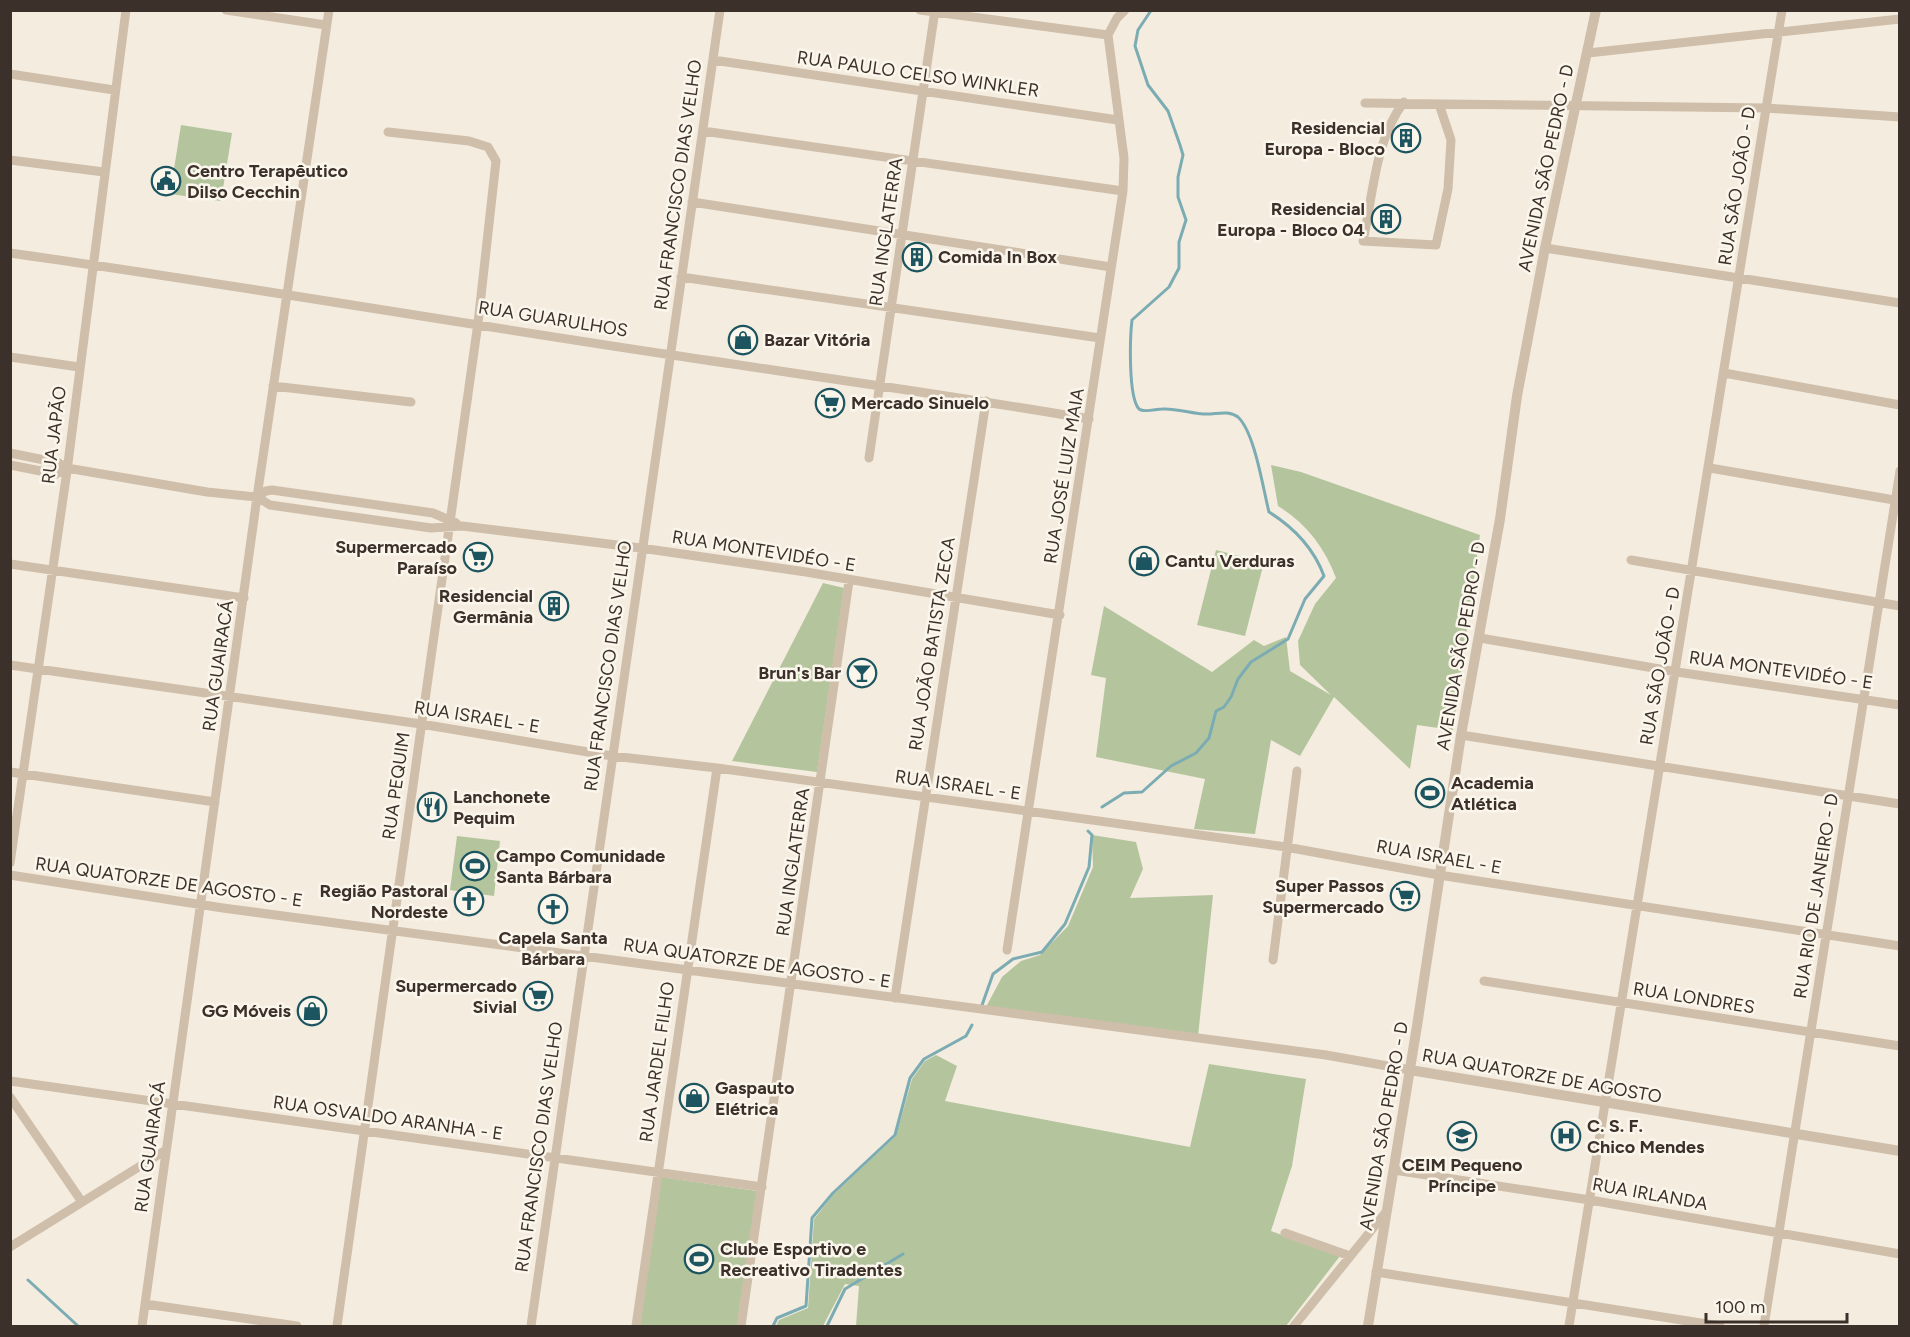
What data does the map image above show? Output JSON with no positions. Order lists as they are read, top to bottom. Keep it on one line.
{"streets":{"street":["RUA PAULO CELSO WINKLER","AVENIDA SÃO PEDRO - D","RUA FRANCISCO DIAS VELHO","RUA SÃO JOÃO - D","RUA INGLATERRA","RUA GUARULHOS","RUA JAPÃO","RUA JOSÉ LUIZ MAIA","RUA MONTEVIDÉO - E","RUA JOÃO BATISTA ZECA","RUA GUAIRACÁ","RUA ISRAEL - E","RUA PEQUIM","RUA QUATORZE DE AGOSTO - E","RUA RIO DE JANEIRO - D","RUA LONDRES","RUA JARDEL FILHO","RUA QUATORZE DE AGOSTO","RUA OSVALDO ARANHA - E","RUA IRLANDA"]},"crossings":[["RUA PAULO CELSO WINKLER","RUA FRANCISCO DIAS VELHO"],["RUA PAULO CELSO WINKLER","RUA INGLATERRA"],["RUA PAULO CELSO WINKLER","RUA JOSÉ LUIZ MAIA"],["AVENIDA SÃO PEDRO - D","RUA MONTEVIDÉO - E"],["AVENIDA SÃO PEDRO - D","RUA ISRAEL - E"],["AVENIDA SÃO PEDRO - D","RUA QUATORZE DE AGOSTO"],["AVENIDA SÃO PEDRO - D","RUA IRLANDA"],["RUA FRANCISCO DIAS VELHO","RUA GUARULHOS"],["RUA FRANCISCO DIAS VELHO","RUA MONTEVIDÉO - E"],["RUA FRANCISCO DIAS VELHO","RUA ISRAEL - E"],["RUA FRANCISCO DIAS VELHO","RUA QUATORZE DE AGOSTO - E"],["RUA FRANCISCO DIAS VELHO","RUA OSVALDO ARANHA - E"],["RUA SÃO JOÃO - D","RUA MONTEVIDÉO - E"],["RUA SÃO JOÃO - D","RUA ISRAEL - E"],["RUA SÃO JOÃO - D","RUA LONDRES"],["RUA SÃO JOÃO - D","RUA QUATORZE DE AGOSTO"],["RUA SÃO JOÃO - D","RUA IRLANDA"],["RUA INGLATERRA","RUA GUARULHOS"],["RUA INGLATERRA","RUA MONTEVIDÉO - E"],["RUA INGLATERRA","RUA ISRAEL - E"],["RUA INGLATERRA","RUA QUATORZE DE AGOSTO - E"],["RUA INGLATERRA","RUA OSVALDO ARANHA - E"],["RUA GUARULHOS","RUA JAPÃO"],["RUA GUARULHOS","RUA JOSÉ LUIZ MAIA"],["RUA GUARULHOS","RUA JOÃO BATISTA ZECA"],["RUA GUARULHOS","RUA GUAIRACÁ"],["RUA GUARULHOS","RUA PEQUIM"],["RUA JAPÃO","RUA MONTEVIDÉO - E"],["RUA JAPÃO","RUA ISRAEL - E"],["RUA JOSÉ LUIZ MAIA","RUA MONTEVIDÉO - E"],["RUA JOSÉ LUIZ MAIA","RUA ISRAEL - E"],["RUA MONTEVIDÉO - E","RUA JOÃO BATISTA ZECA"],["RUA MONTEVIDÉO - E","RUA GUAIRACÁ"],["RUA MONTEVIDÉO - E","RUA PEQUIM"],["RUA MONTEVIDÉO - E","RUA RIO DE JANEIRO - D"],["RUA JOÃO BATISTA ZECA","RUA ISRAEL - E"],["RUA JOÃO BATISTA ZECA","RUA QUATORZE DE AGOSTO - E"],["RUA GUAIRACÁ","RUA ISRAEL - E"],["RUA GUAIRACÁ","RUA QUATORZE DE AGOSTO - E"],["RUA GUAIRACÁ","RUA OSVALDO ARANHA - E"],["RUA ISRAEL - E","RUA PEQUIM"],["RUA ISRAEL - E","RUA RIO DE JANEIRO - D"],["RUA ISRAEL - E","RUA JARDEL FILHO"],["RUA PEQUIM","RUA QUATORZE DE AGOSTO - E"],["RUA PEQUIM","RUA OSVALDO ARANHA - E"],["RUA QUATORZE DE AGOSTO - E","RUA JARDEL FILHO"],["RUA QUATORZE DE AGOSTO - E","RUA QUATORZE DE AGOSTO"],["RUA RIO DE JANEIRO - D","RUA LONDRES"],["RUA RIO DE JANEIRO - D","RUA QUATORZE DE AGOSTO"],["RUA RIO DE JANEIRO - D","RUA IRLANDA"],["RUA JARDEL FILHO","RUA OSVALDO ARANHA - E"]],"places":{"building":["Residencial Europa - Bloco","Residencial Europa - Bloco 04","Comida In Box","Residencial Germânia"],"public building":["Centro Terapêutico Dilso Cecchin"],"shop":["Bazar Vitória","Cantu Verduras","GG Móveis","Gaspauto Elétrica"],"supermarket":["Mercado Sinuelo","Supermercado Paraíso","Super Passos Supermercado","Supermercado Sivial"],"bar":["Brun's Bar"],"sports":["Academia Atlética","Campo Comunidade Santa Bárbara","Clube Esportivo e Recreativo Tiradentes"],"restaurant":["Lanchonete Pequim"],"church":["Região Pastoral Nordeste","Capela Santa Bárbara"],"school or university":["CEIM Pequeno Príncipe"],"hospital":["C. S. F. Chico Mendes"]},"scale_bar":"100 m"}
